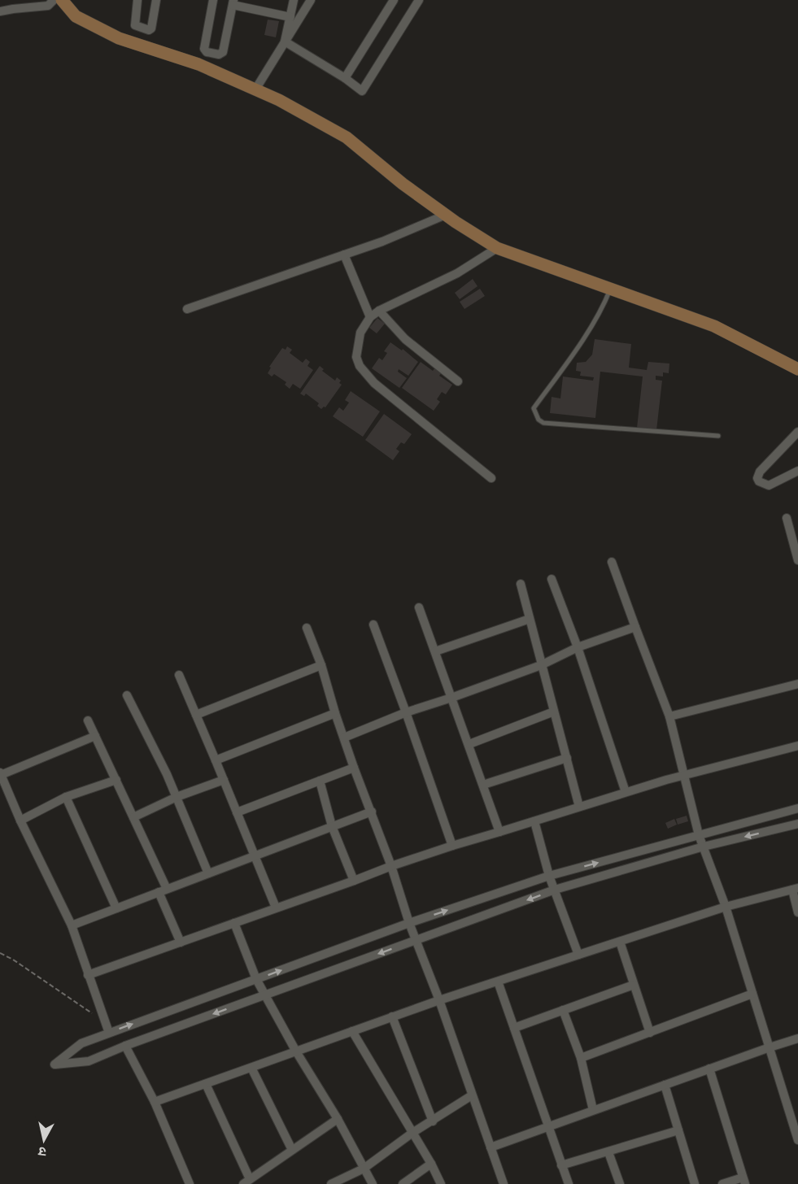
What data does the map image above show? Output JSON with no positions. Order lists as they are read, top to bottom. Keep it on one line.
{"north":"bottom"}
